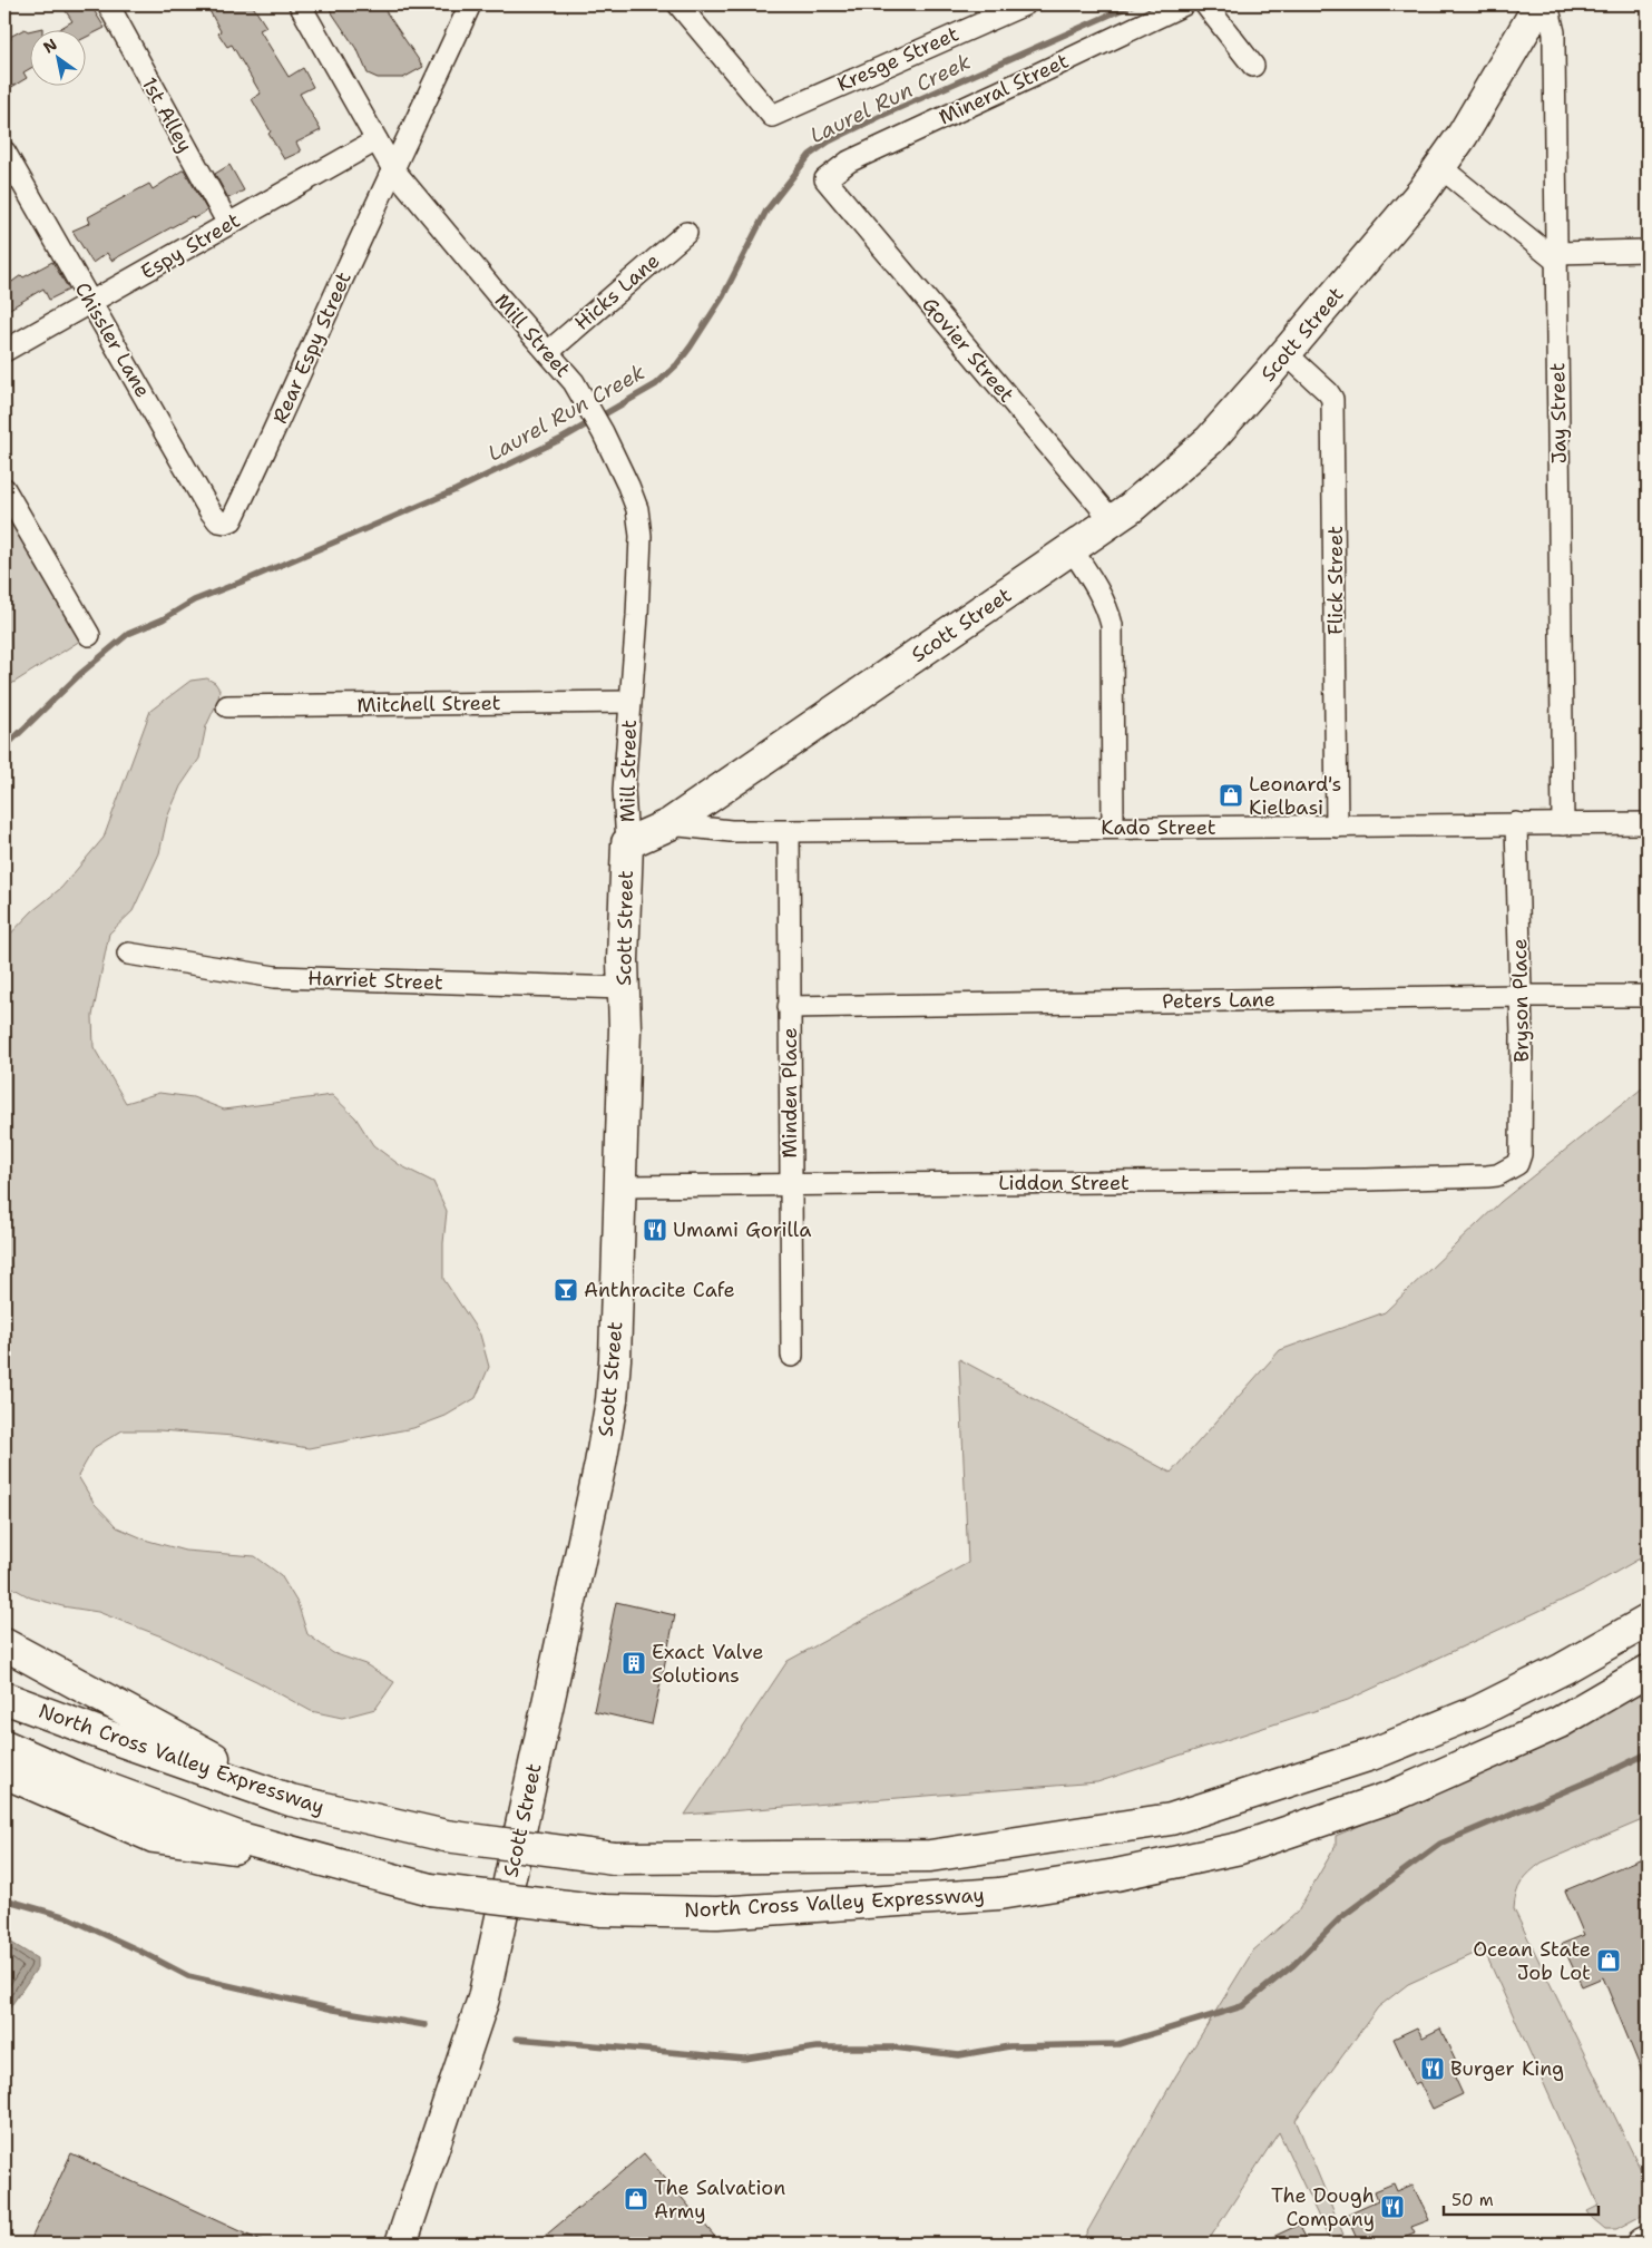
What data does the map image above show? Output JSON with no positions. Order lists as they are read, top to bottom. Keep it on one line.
{"streets":{"main road":["Scott Street","North Cross Valley Expressway"],"street":["Kresge Street","Mineral Street","1st Alley","Espy Street","Hicks Lane","Mill Street","Chissler Lane","Rear Espy Street","Govier Street","Jay Street","Flick Street","Mitchell Street","Kado Street","Harriet Street","Peters Lane","Bryson Place","Minden Place","Liddon Street"]},"crossings":[["Mineral Street","Govier Street"],["1st Alley","Espy Street"],["Espy Street","Mill Street"],["Espy Street","Chissler Lane"],["Hicks Lane","Mill Street"],["Scott Street","Mill Street"],["Scott Street","Govier Street"],["Scott Street","Flick Street"],["Scott Street","Kado Street"],["Scott Street","Harriet Street"],["Scott Street","Liddon Street"],["Mill Street","Rear Espy Street"],["Mill Street","Mitchell Street"],["Chissler Lane","Rear Espy Street"],["Jay Street","Kado Street"],["Flick Street","Kado Street"],["Kado Street","Bryson Place"],["Kado Street","Minden Place"],["Peters Lane","Bryson Place"],["Peters Lane","Minden Place"],["Bryson Place","Liddon Street"],["Minden Place","Liddon Street"]],"water":["Laurel Run Creek"],"places":{"shop":["Leonard's Kielbasi","Ocean State Job Lot","The Salvation Army"],"restaurant":["Umami Gorilla","Burger King","The Dough Company"],"bar":["Anthracite Cafe"],"building":["Exact Valve Solutions"]},"scale_bar":"50 m","north":"top left"}
